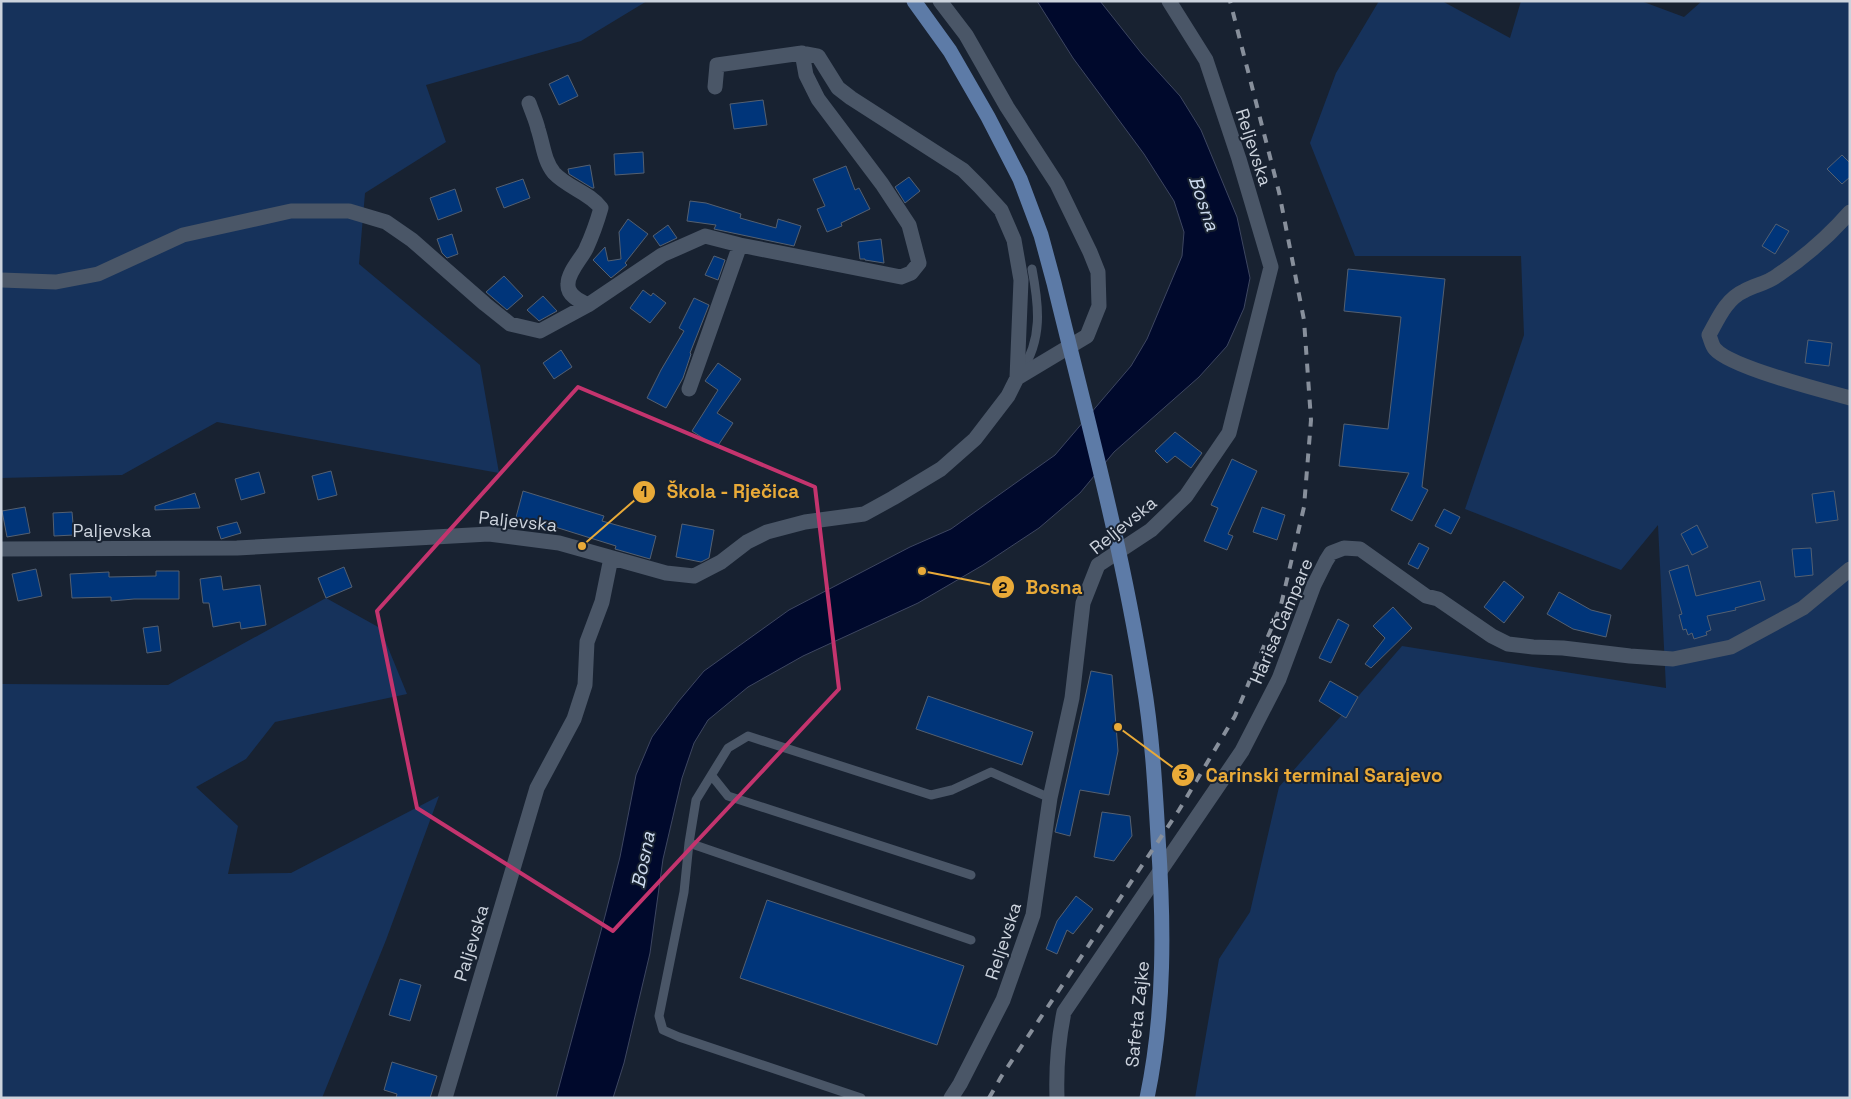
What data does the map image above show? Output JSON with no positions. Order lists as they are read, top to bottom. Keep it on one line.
{"streets":{"main road":["Safeta Zajke"],"street":["Reljevska","Paljevska","Harisa Čampare"]},"water":["Bosna"],"places":["Škola - Rječica","Bosna","Carinski terminal Sarajevo"]}
